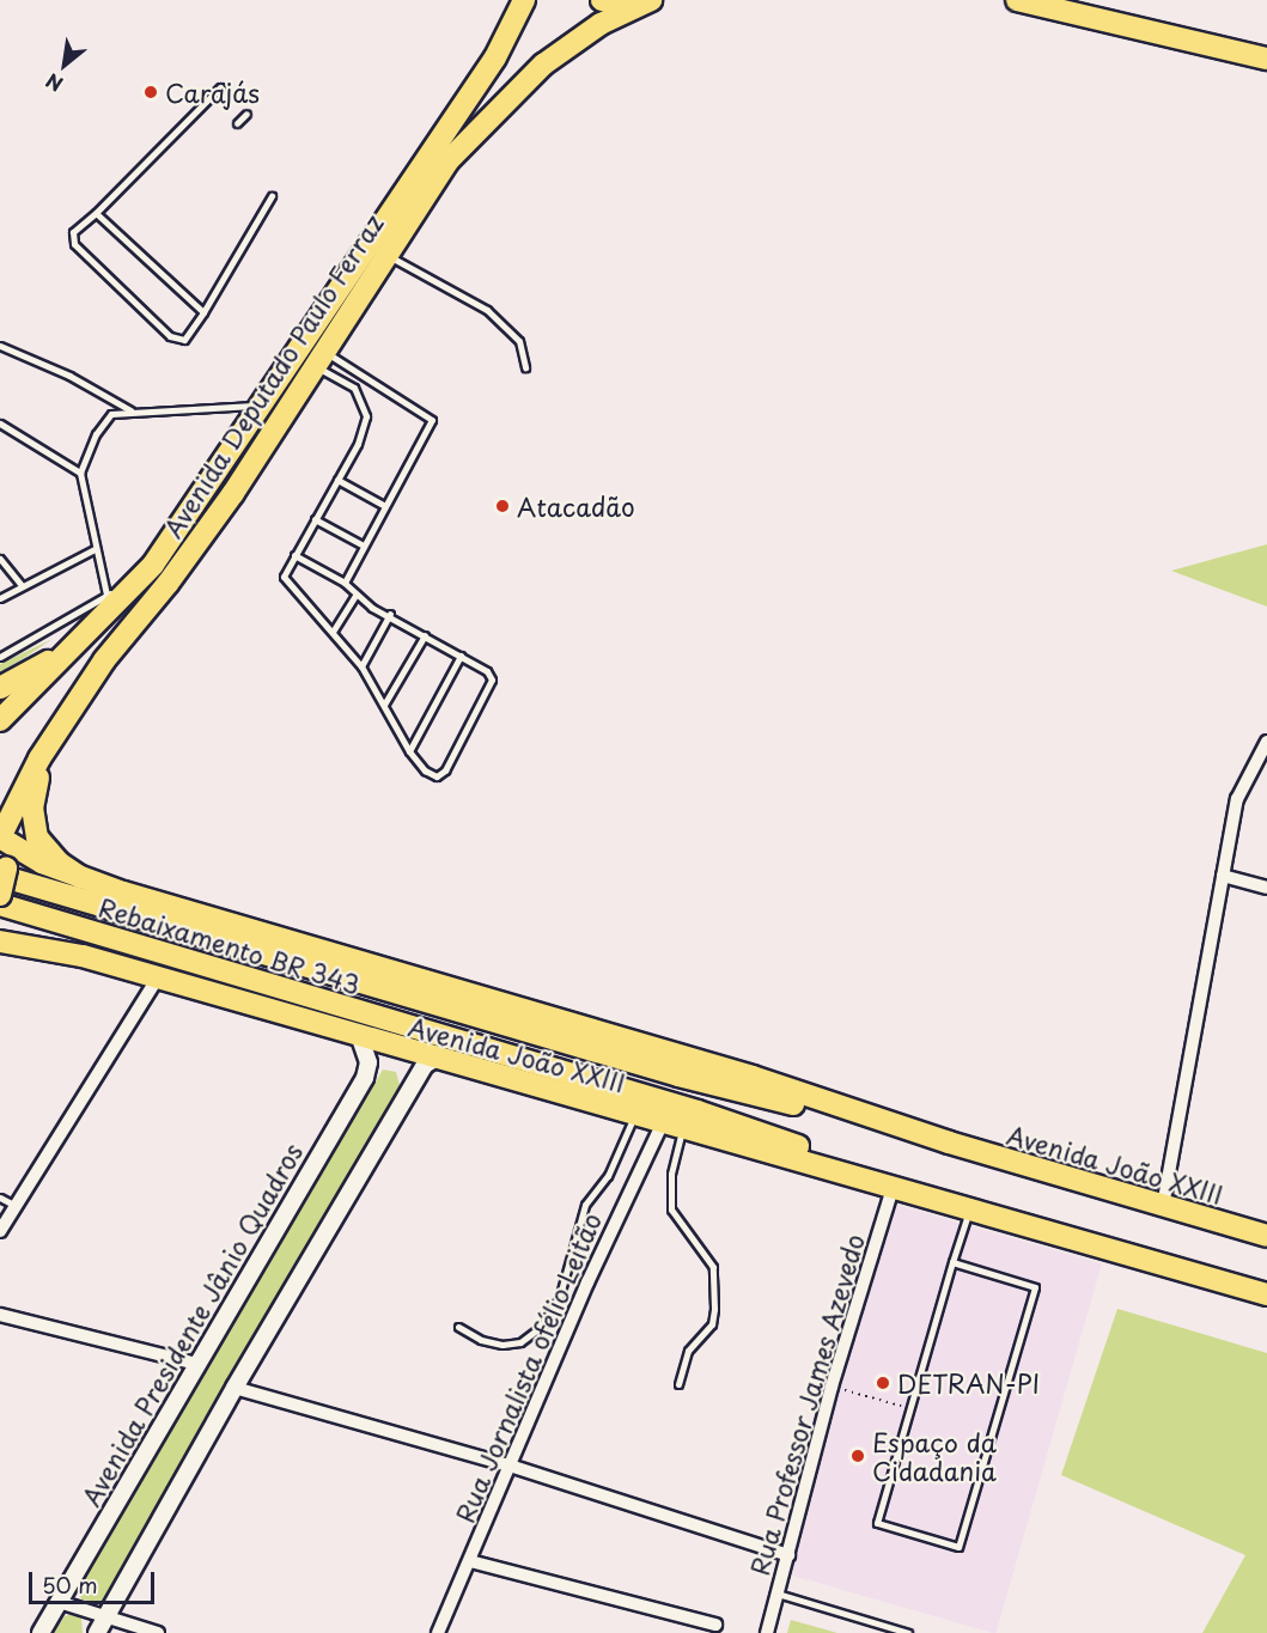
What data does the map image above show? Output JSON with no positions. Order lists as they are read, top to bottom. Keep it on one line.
{"streets":{"main road":["Avenida Deputado Paulo Ferraz","Rebaixamento BR 343","Avenida João XXIII"],"street":["Avenida Presidente Jânio Quadros","Rua Jornalista ofélio Leitão","Rua Professor James Azevedo"]},"crossings":[["Avenida Deputado Paulo Ferraz","Avenida João XXIII"],["Rebaixamento BR 343","Avenida João XXIII"],["Avenida João XXIII","Avenida Presidente Jânio Quadros"],["Avenida João XXIII","Rua Jornalista ofélio Leitão"],["Avenida João XXIII","Rua Professor James Azevedo"]],"places":["Carajás","Atacadão","DETRAN-PI","Espaço da Cidadania"],"scale_bar":"50 m","north":"bottom left"}
